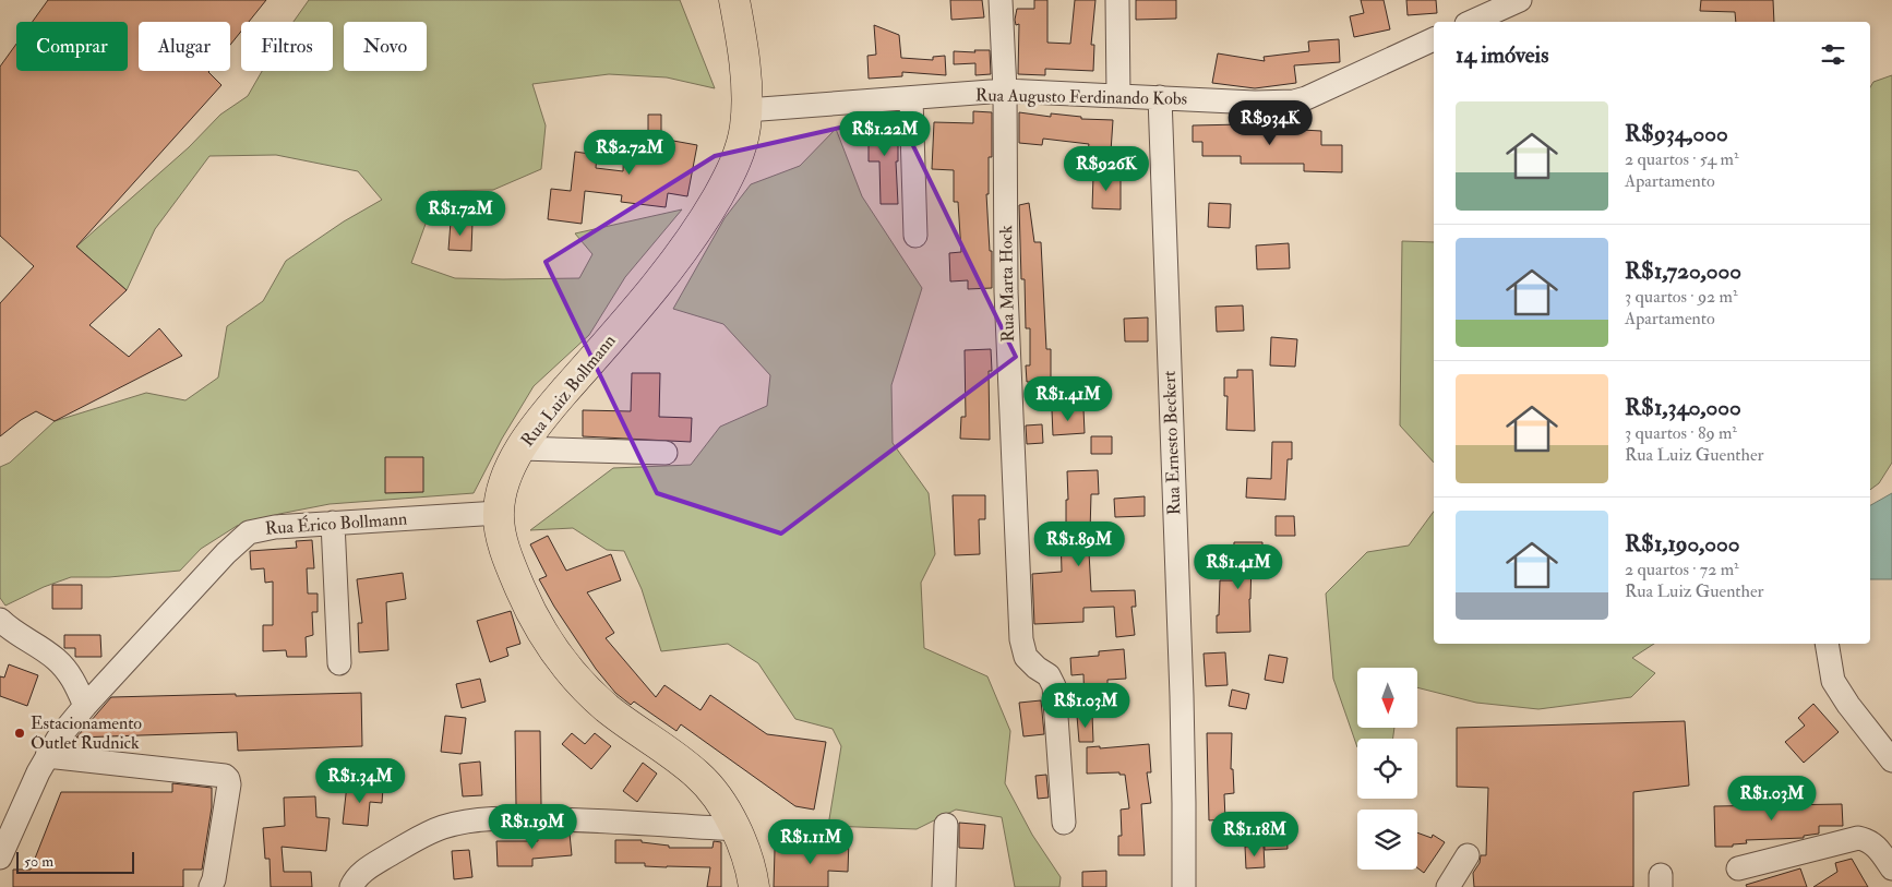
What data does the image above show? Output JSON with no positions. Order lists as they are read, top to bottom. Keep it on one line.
{"streets":{"main road":["Rua Luiz Bollmann"],"street":["Rua Augusto Ferdinando Kobs","Rua Marta Hock","Rua Ernesto Beckert","Rua Érico Bollmann"]},"crossings":[["Rua Augusto Ferdinando Kobs","Rua Marta Hock"],["Rua Augusto Ferdinando Kobs","Rua Luiz Bollmann"],["Rua Augusto Ferdinando Kobs","Rua Ernesto Beckert"],["Rua Luiz Bollmann","Rua Érico Bollmann"]],"places":["Estacionamento Outlet Rudnick"],"scale_bar":"50 m","north":"bottom","page":{"chip":["Comprar","Alugar","Filtros","Novo"],"heading":"14 imóveis","list":[{"name":"R$934,000","note":"2 quartos · 54 m² · Apartamento"},{"name":"R$1,720,000","note":"3 quartos · 92 m² · Apartamento"},{"name":"R$1,340,000","note":"3 quartos · 89 m² · Rua Luiz Guenther"},{"name":"R$1,190,000","note":"2 quartos · 72 m² · Rua Luiz Guenther"}],"price":["R$934K","R$1.22M","R$2.72M","R$926K","R$1.72M","R$1.41M","R$1.89M","R$1.41M","R$1.03M","R$1.34M","R$1.03M","R$1.19M","R$1.18M","R$1.11M"],"scale":"50 m"}}
